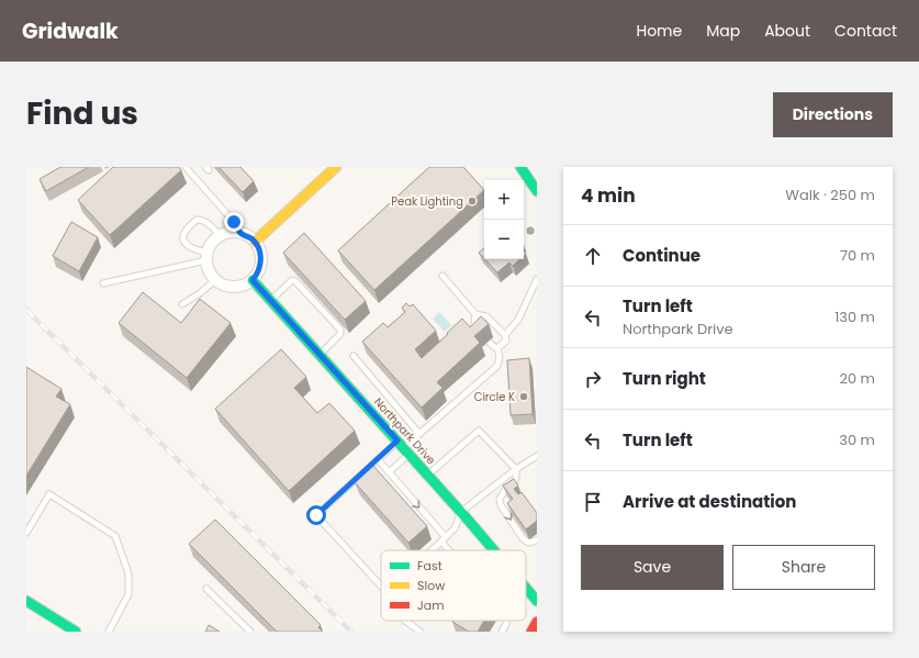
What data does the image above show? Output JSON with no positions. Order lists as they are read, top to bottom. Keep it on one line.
{"streets":{"street":["Northpark Drive"]},"places":["Peak Lighting","Circle K"],"legend":["Fast","Slow","Jam"],"page":{"header":"Gridwalk","nav":["Home","Map","About","Contact"],"title":"Find us","buttons":["Directions",["Save","Share"]],"heading":["4 min","Walk · 250 m"],"map_buttons":["+","−"],"list":[["Continue","70 m"],["Turn left","Northpark Drive","130 m"],["Turn right","20 m"],["Turn left","30 m"],"Arrive at destination"]}}
